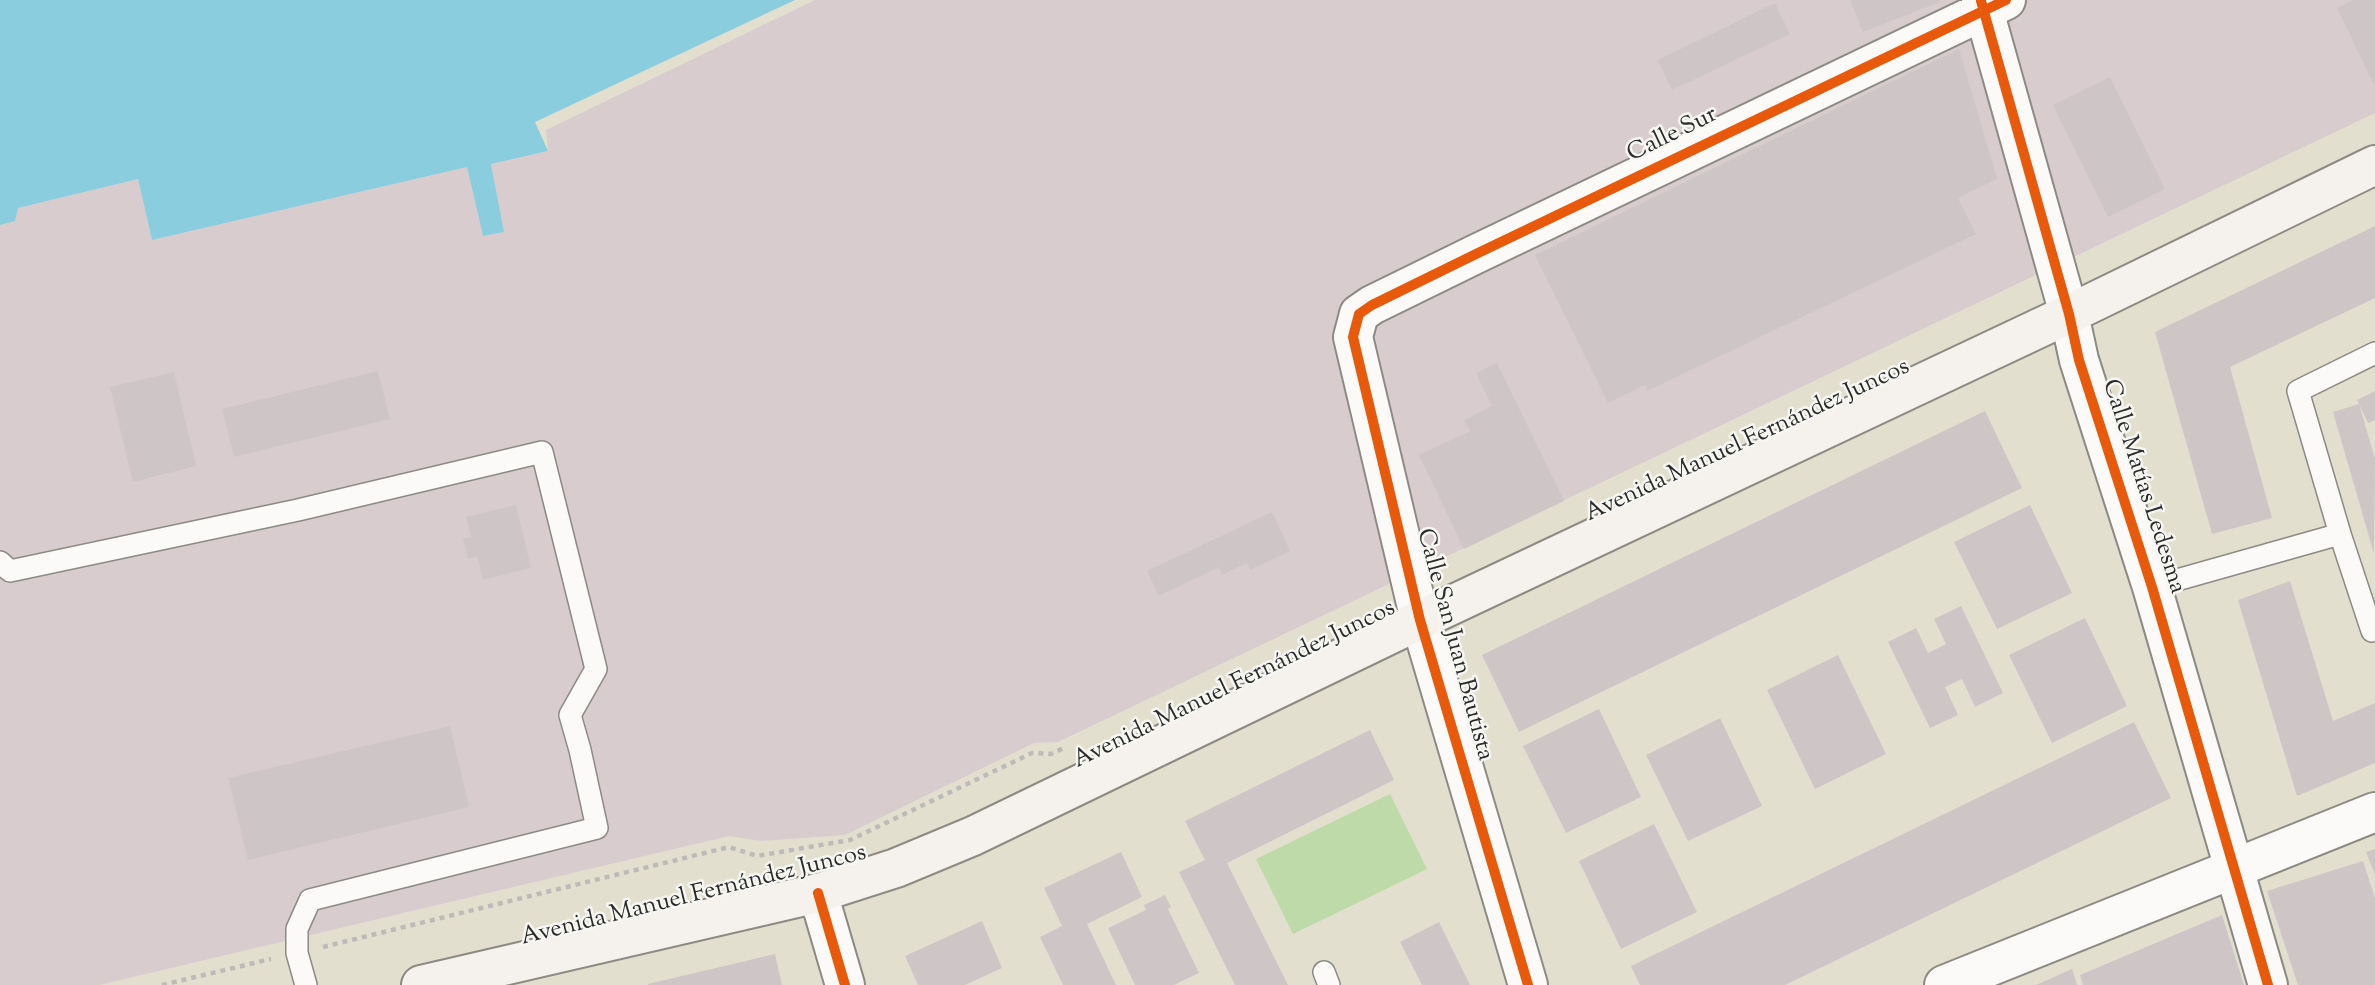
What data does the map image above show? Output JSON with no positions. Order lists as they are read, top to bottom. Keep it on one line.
{"streets":{"main road":["Avenida Manuel Fernández Juncos"],"street":["Calle Sur","Calle Matías Ledesma","Calle San Juan Bautista"]},"crossings":[["Calle Sur","Calle Matías Ledesma"],["Calle Sur","Calle San Juan Bautista"],["Avenida Manuel Fernández Juncos","Calle Matías Ledesma"],["Avenida Manuel Fernández Juncos","Calle San Juan Bautista"]]}
